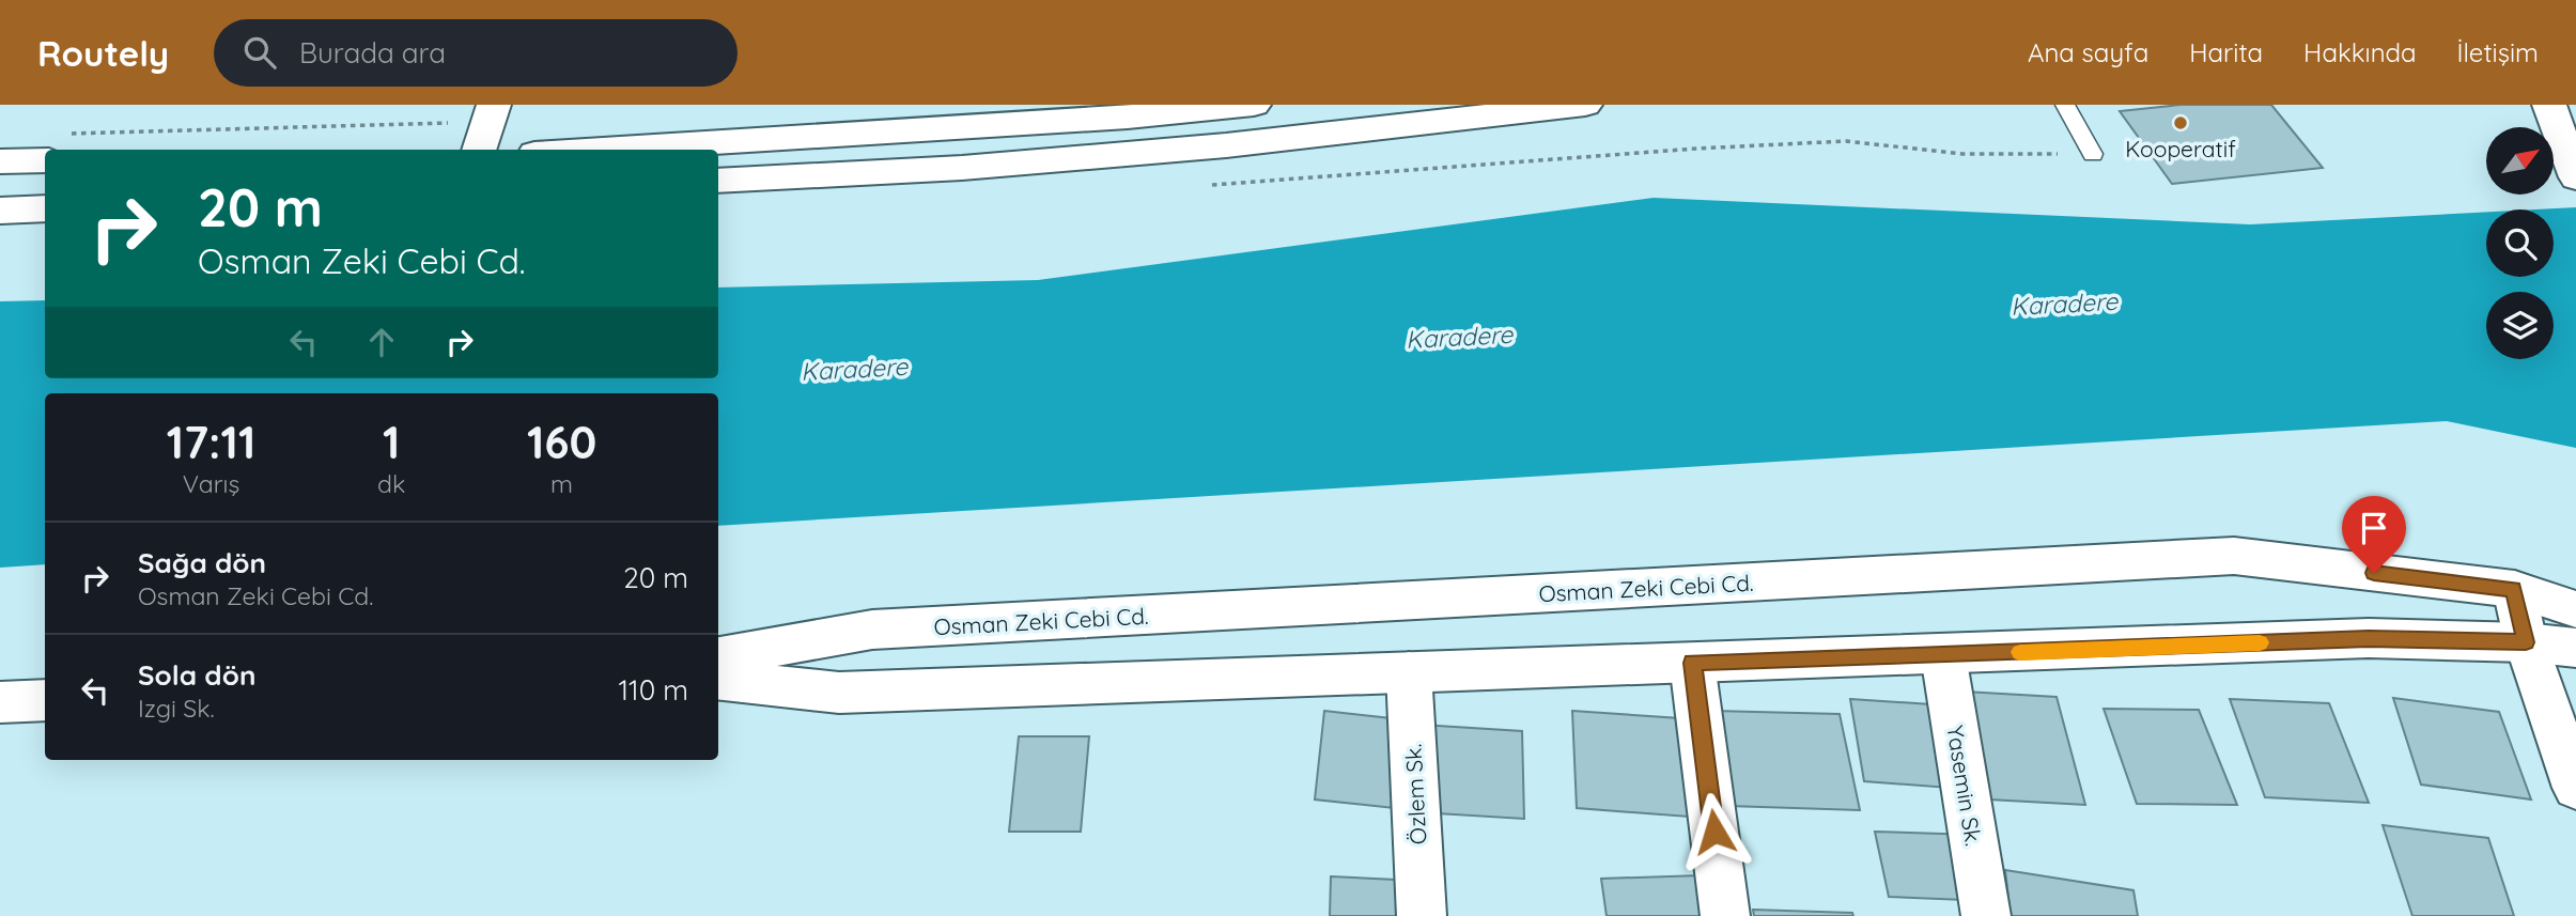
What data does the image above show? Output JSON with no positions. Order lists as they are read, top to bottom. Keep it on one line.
{"streets":{"street":["Osman Zeki Cebi Cd.","Yasemin Sk.","Özlem Sk."]},"water":["Karadere"],"places":["Kooperatif"],"north":"top right","page":{"header":"Routely","search":"Burada ara","nav":["Ana sayfa","Harita","Hakkında","İletişim"],"turn":["20 m","Osman Zeki Cebi Cd."],"eta":["17:11","Varış","1","dk","160","m"],"list":[{"name":"Sağa dön","note":"Osman Zeki Cebi Cd.","value":"20 m"},{"name":"Sola dön","note":"Izgi Sk.","value":"110 m"}]}}
